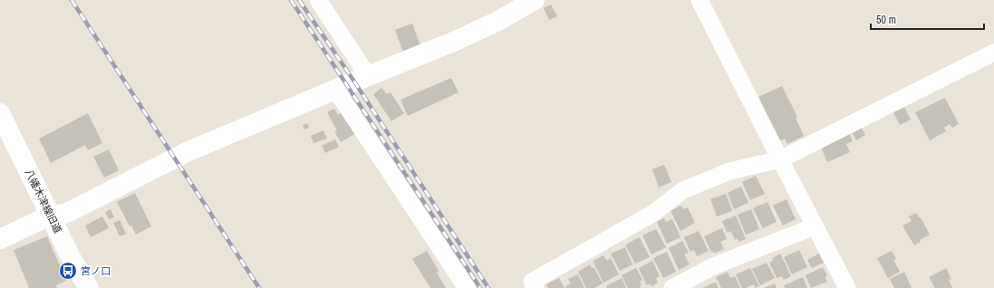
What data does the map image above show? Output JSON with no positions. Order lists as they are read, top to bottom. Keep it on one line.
{"streets":{"street":["八幡木津線旧道"]},"places":{"bus stop":["宮ノ口"]},"scale_bar":"50 m"}
